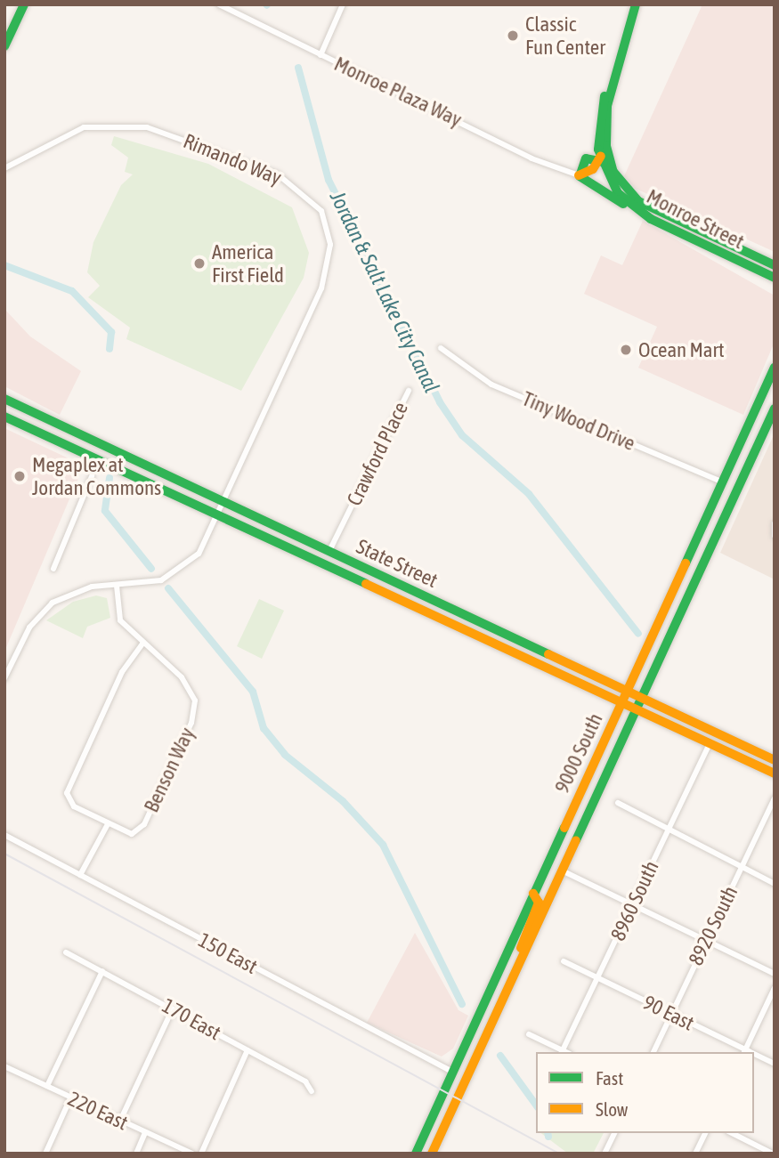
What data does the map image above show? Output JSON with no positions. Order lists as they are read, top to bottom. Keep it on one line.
{"streets":{"main road":["Monroe Street","State Street","9000 South"],"street":["Monroe Plaza Way","Rimando Way","Tiny Wood Drive","Crawford Place","Benson Way","8960 South","8920 South","150 East","90 East","170 East","220 East"]},"crossings":[["Rimando Way","State Street"],["Rimando Way","Benson Way"],["Tiny Wood Drive","9000 South"],["Crawford Place","State Street"],["State Street","9000 South"],["State Street","8960 South"],["9000 South","150 East"],["8960 South","90 East"],["8920 South","90 East"]],"water":["Jordan & Salt Lake City Canal"],"places":["Classic Fun Center","America First Field","Ocean Mart","Megaplex at Jordan Commons"],"legend":["Fast","Slow"]}
